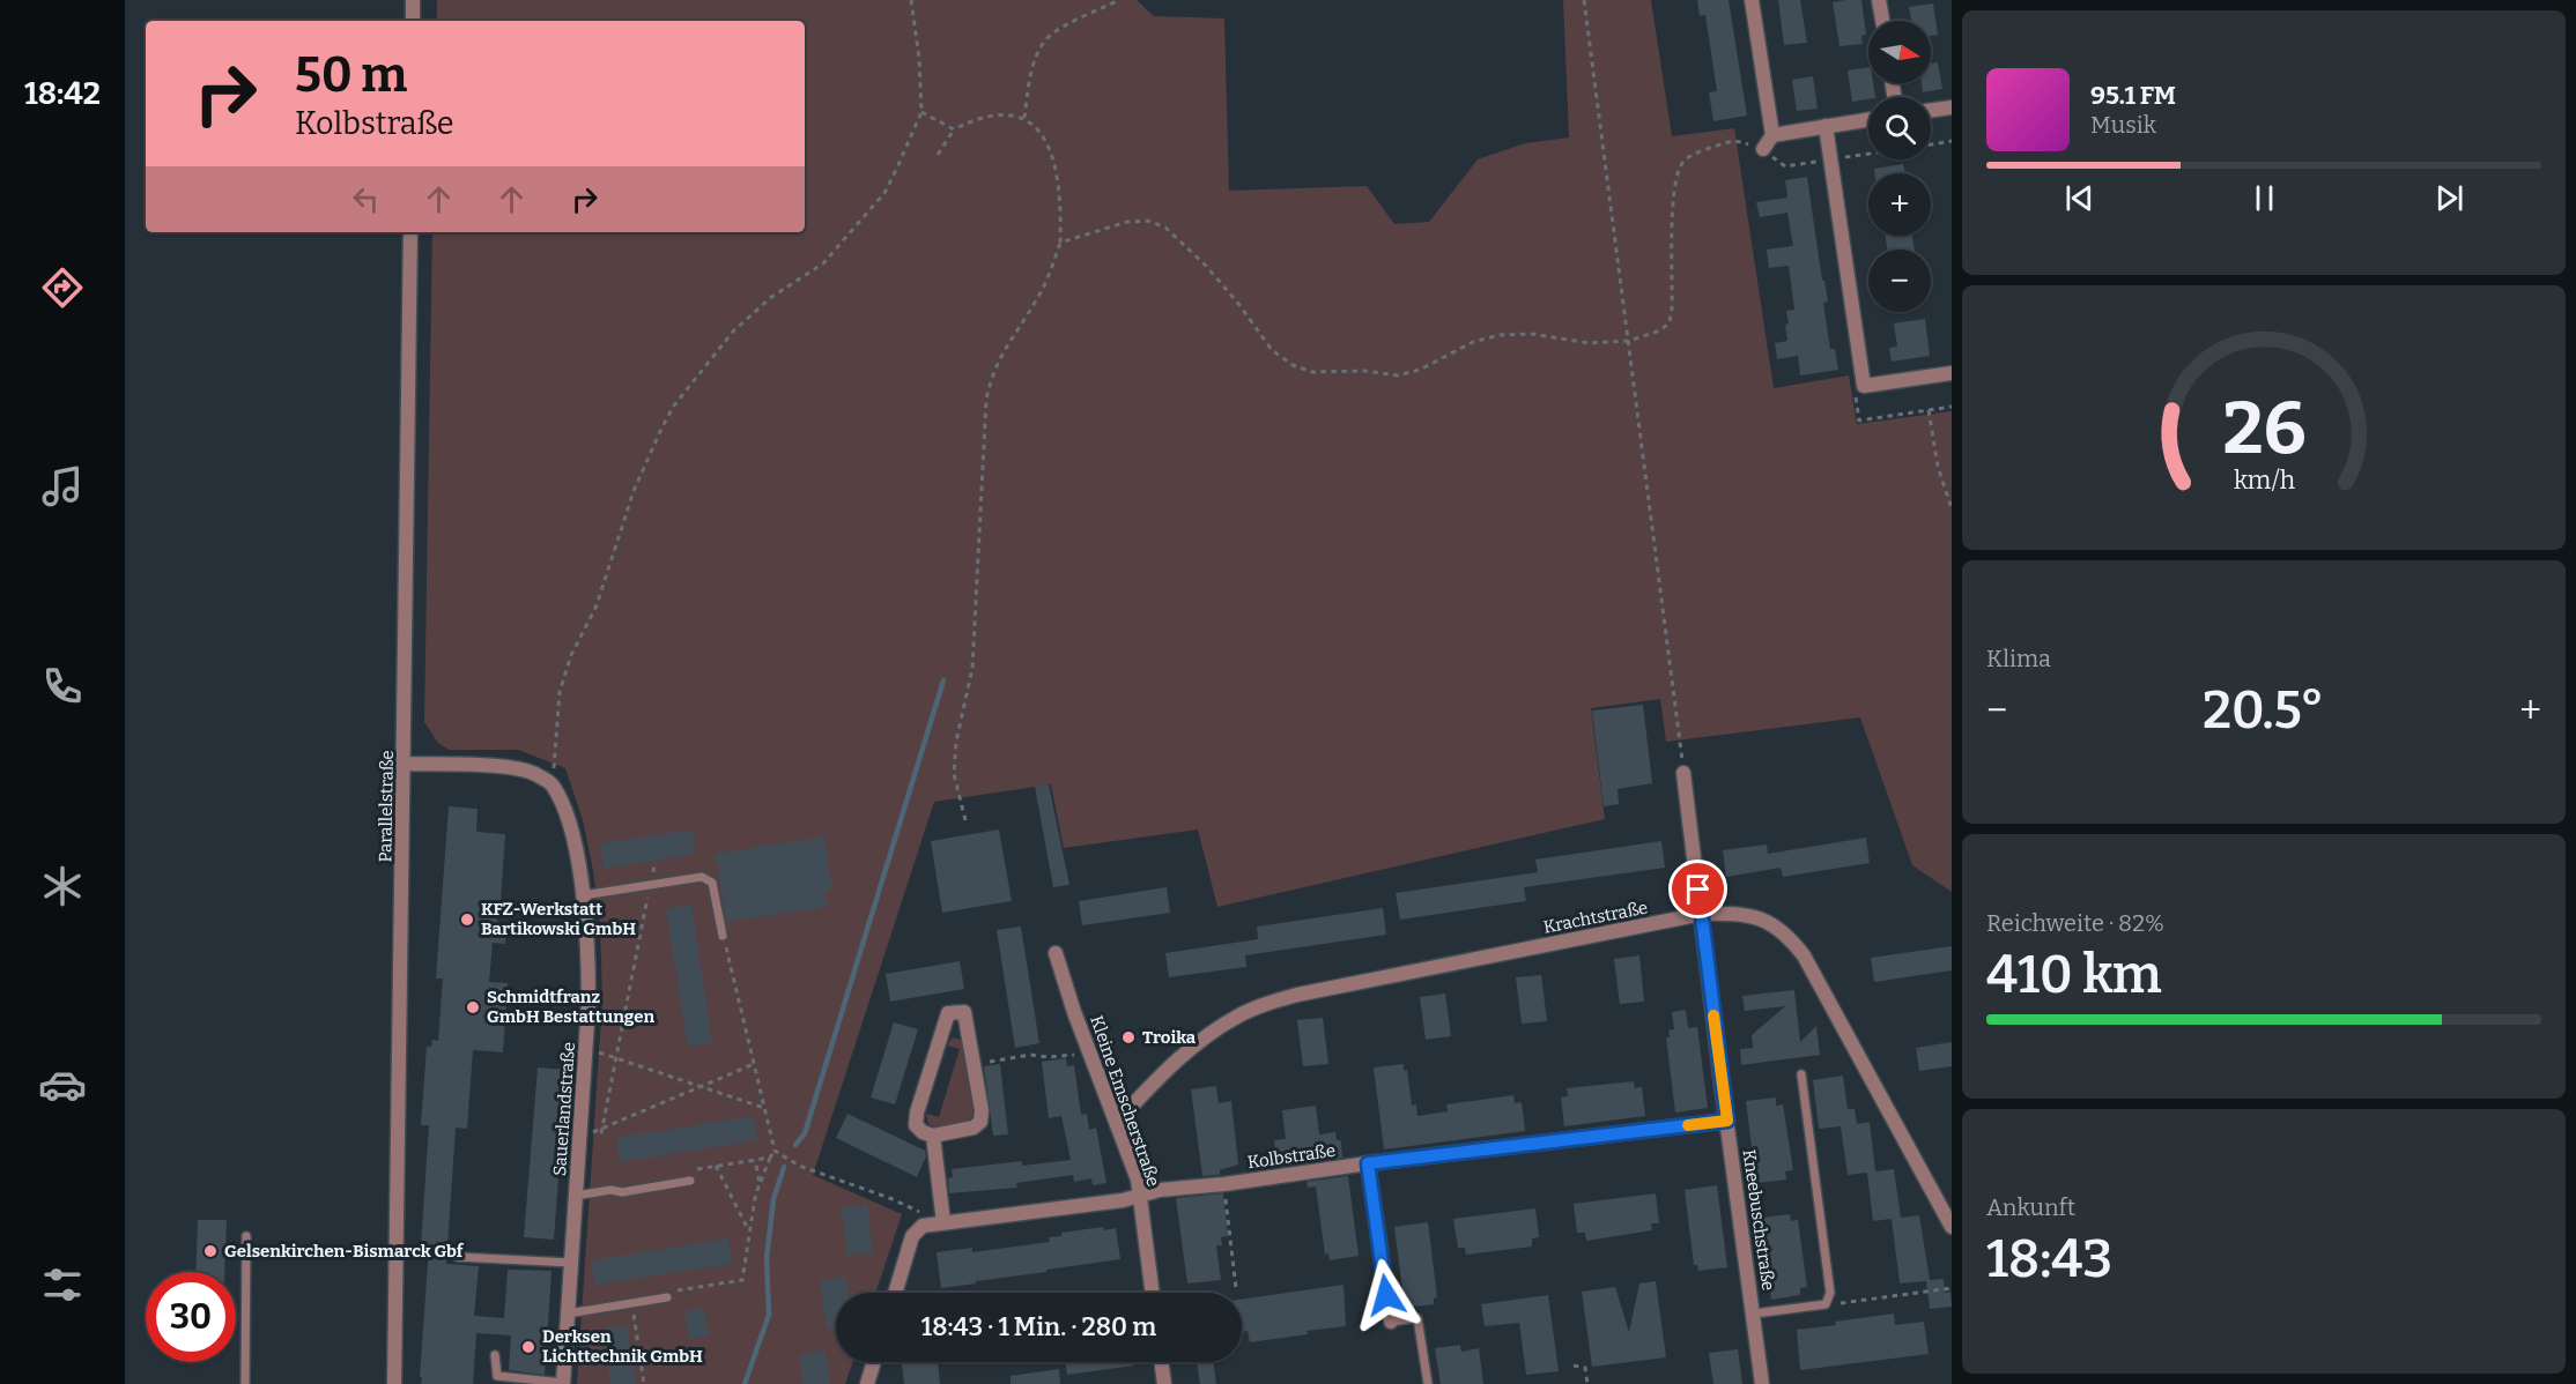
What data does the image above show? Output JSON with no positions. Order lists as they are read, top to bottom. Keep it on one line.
{"streets":{"street":["Parallelstraße","Krachtstraße","Kleine Emscherstraße","Sauerlandstraße","Kolbstraße","Kneebuschstraße"]},"crossings":[["Krachtstraße","Kleine Emscherstraße"],["Krachtstraße","Kneebuschstraße"],["Kleine Emscherstraße","Kolbstraße"],["Kolbstraße","Kneebuschstraße"]],"places":["KFZ-Werkstatt Bartikowski GmbH","Schmidtfranz GmbH Bestattungen","Troika","Gelsenkirchen-Bismarck Gbf","Derksen Lichttechnik GmbH"],"north":"right","page":{"tabs":"18:42","map_buttons":["+","−"],"turn":["50 m","Kolbstraße"],"song":["95.1 FM","Musik"],"tile":["Klima",["Reichweite · 82%","410 km"],["Ankunft","18:43"]],"heat":["−","20.5°","+"],"limit":"30","trip":"18:43 · 1 Min. · 280 m","gauge":["26","km/h"]}}
